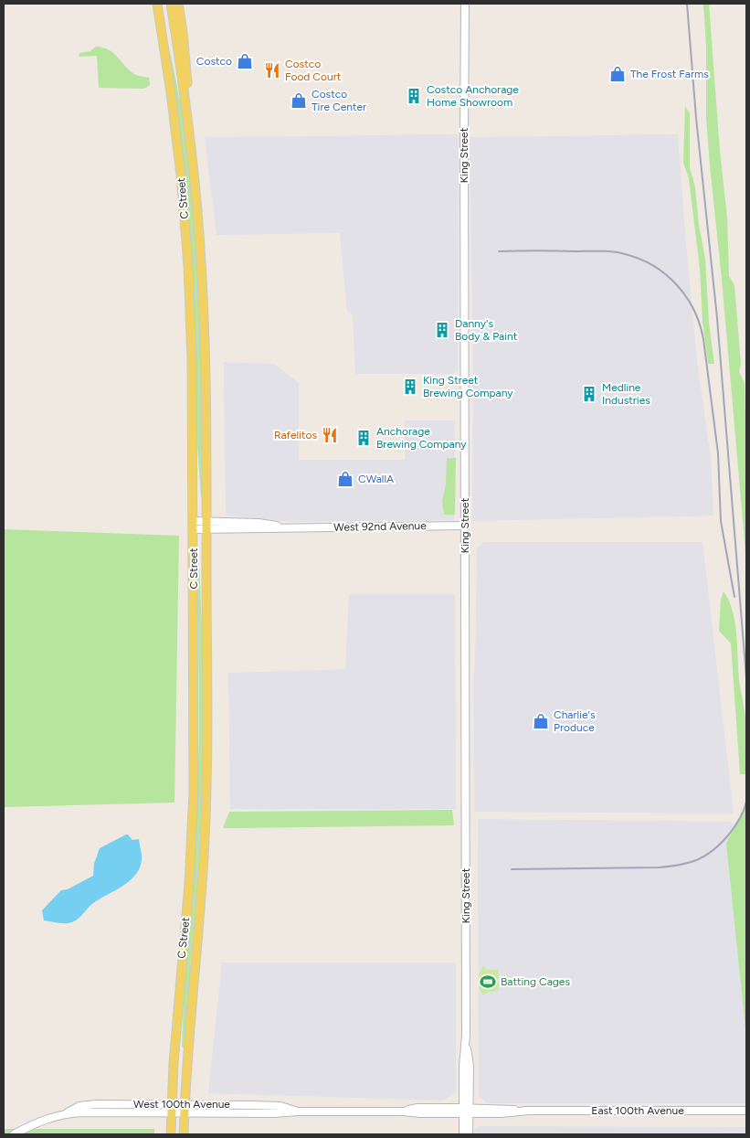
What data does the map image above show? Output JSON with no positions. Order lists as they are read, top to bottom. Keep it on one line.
{"streets":{"main road":["C Street"],"street":["King Street","West 92nd Avenue","West 100th Avenue","East 100th Avenue"]},"crossings":[["King Street","West 92nd Avenue"],["King Street","West 100th Avenue"],["King Street","East 100th Avenue"],["C Street","West 92nd Avenue"],["C Street","West 100th Avenue"],["West 100th Avenue","East 100th Avenue"]],"places":{"shop":["Costco","The Frost Farms","Costco Tire Center","CWallA","Charlie's Produce"],"restaurant":["Costco Food Court","Rafelitos"],"building":["Costco Anchorage Home Showroom","Danny's Body & Paint","King Street Brewing Company","Medline Industries","Anchorage Brewing Company"],"sports":["Batting Cages"]}}
